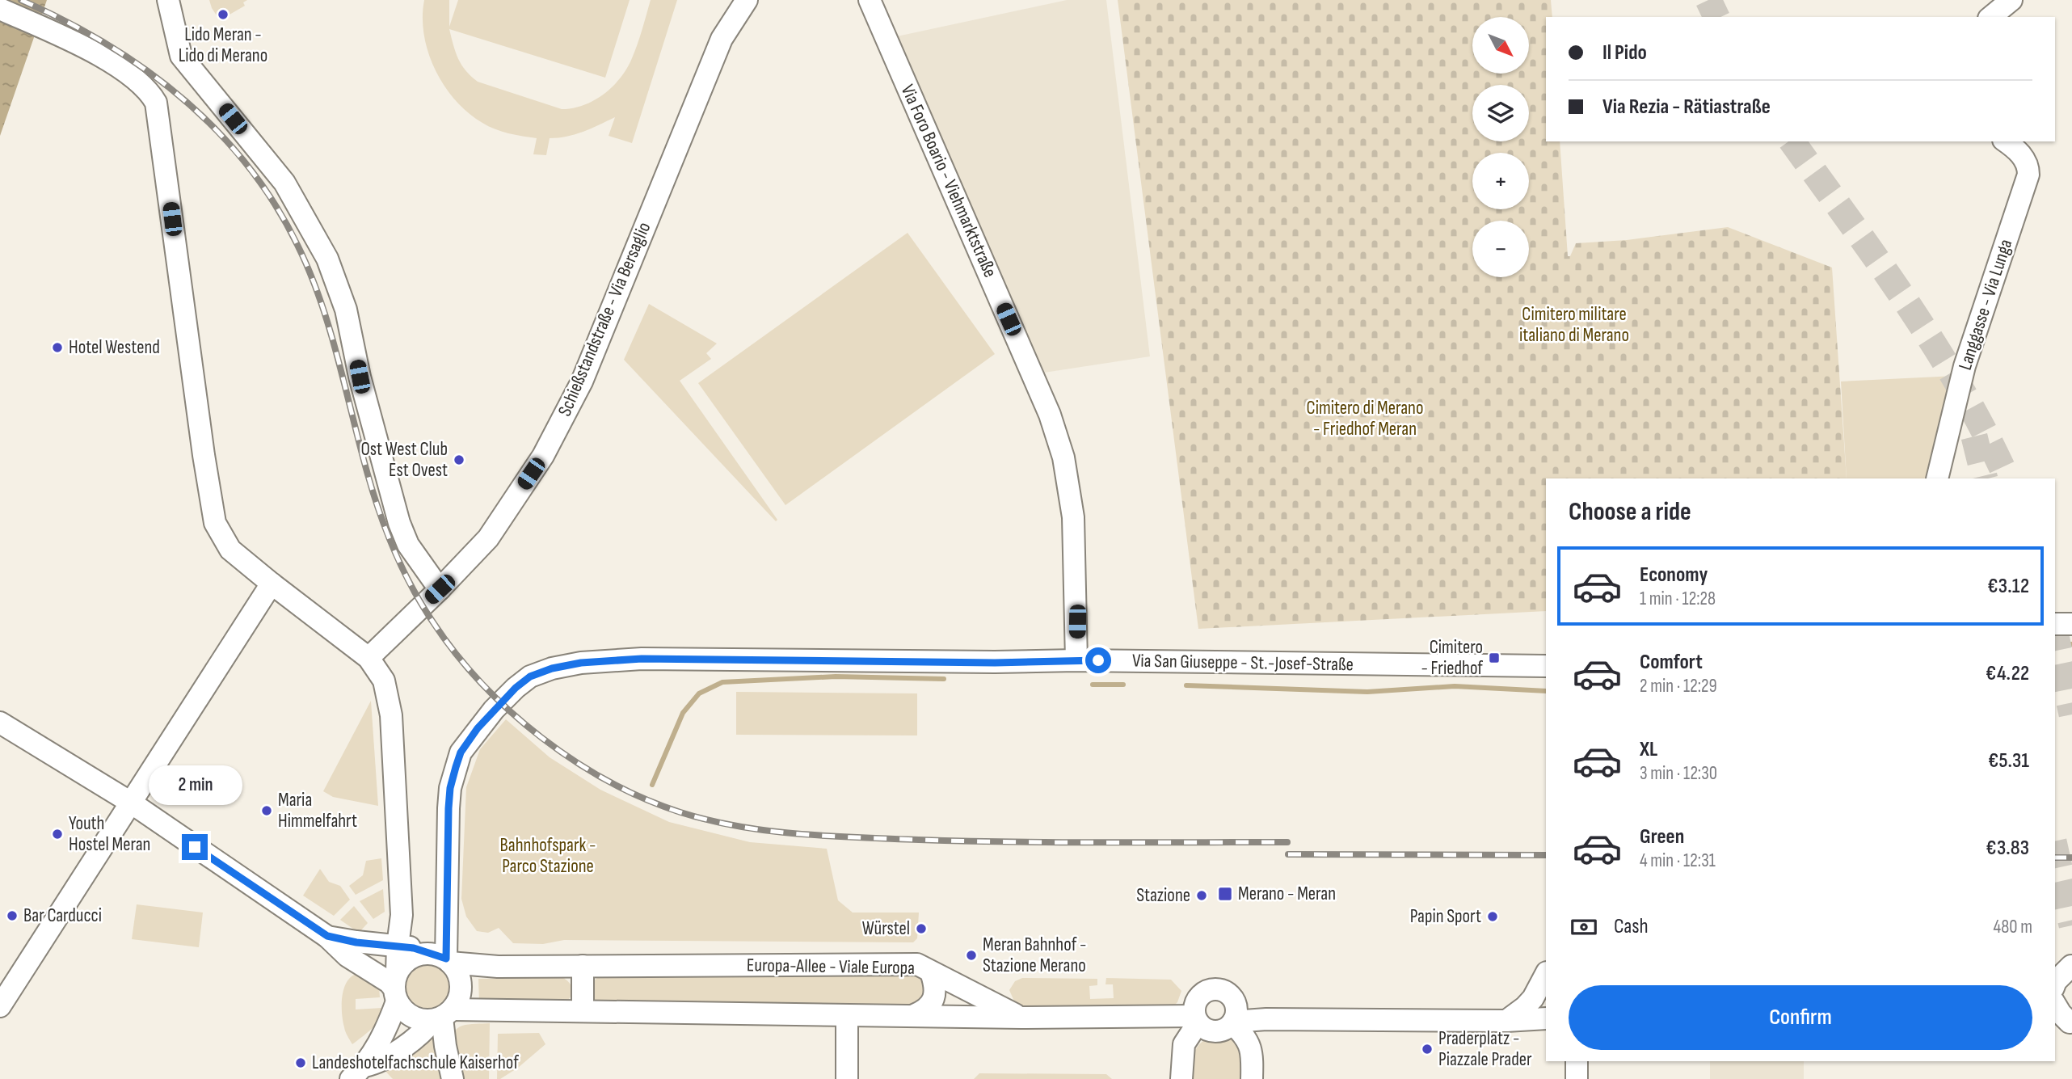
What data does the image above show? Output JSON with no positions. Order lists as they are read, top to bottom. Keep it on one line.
{"streets":{"street":["Via Foro Boario - Viehmarktstraße","Langgasse - Via Lunga","Schießstandstraße - Via Bersaglio","Via San Giuseppe - St.-Josef-Straße","Europa-Allee - Viale Europa"]},"crossings":[["Via Foro Boario - Viehmarktstraße","Via San Giuseppe - St.-Josef-Straße"],["Via San Giuseppe - St.-Josef-Straße","Europa-Allee - Viale Europa"]],"parks":["Cimitero militare italiano di Merano","Cimitero di Merano - Friedhof Meran","Bahnhofspark - Parco Stazione"],"places":{"other":["Lido Meran - Lido di Merano","Hotel Westend","Ost West Club Est Ovest","Maria Himmelfahrt","Youth Hostel Meran","Stazione","Bar Carducci","Papin Sport","Würstel","Meran Bahnhof - Stazione Merano","Praderplatz - Piazzale Prader","Landeshotelfachschule Kaiserhof"],"transit":["Cimitero - Friedhof","Merano - Meran"]},"north":"bottom right","page":{"map_buttons":["+","−"],"banner":["Il Pido","Via Rezia - Rätiastraße"],"heading":"Choose a ride","list":[{"name":"Economy","note":"1 min · 12:28","value":"€3.12"},{"name":"Comfort","note":"2 min · 12:29","value":"€4.22"},{"name":"XL","note":"3 min · 12:30","value":"€5.31"},{"name":"Green","note":"4 min · 12:31","value":"€3.83"}],"bubble":"2 min","pay":["Cash","480 m"],"buttons":"Confirm"}}
